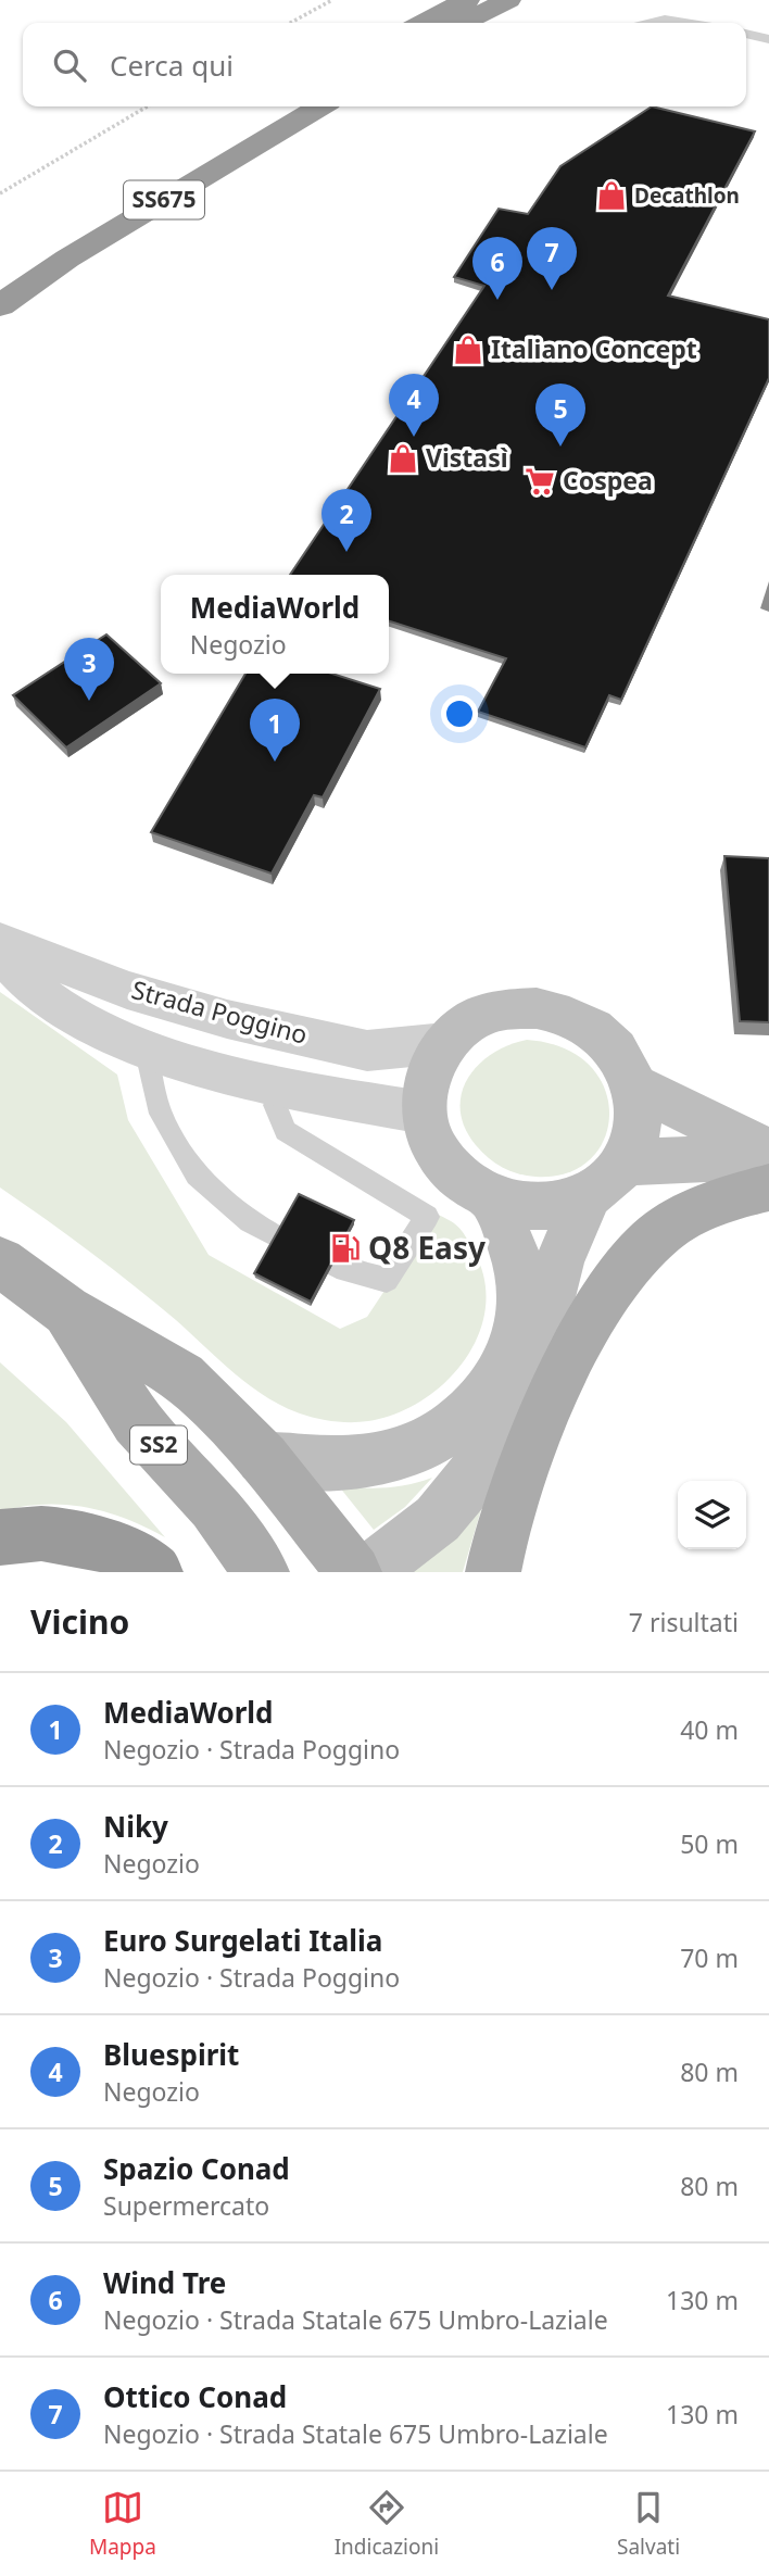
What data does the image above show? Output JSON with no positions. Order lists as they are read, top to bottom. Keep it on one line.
{"streets":{"highway":["SS675"],"main road":["SS2"],"street":["Strada Poggino"]},"places":{"shop":["Decathlon","Italiano Concept","Vistasì"],"supermarket":["Cospea"],"fuel station":["Q8 Easy"]},"page":{"search":"Cerca qui","pins":["7","6","4","5","2","3","1"],"popup":["MediaWorld","Negozio"],"heading":["Vicino","7 risultati"],"list":[{"mark":"1","name":"MediaWorld","note":"Negozio · Strada Poggino","value":"40 m"},{"mark":"2","name":"Niky","note":"Negozio","value":"50 m"},{"mark":"3","name":"Euro Surgelati Italia","note":"Negozio · Strada Poggino","value":"70 m"},{"mark":"4","name":"Bluespirit","note":"Negozio","value":"80 m"},{"mark":"5","name":"Spazio Conad","note":"Supermercato","value":"80 m"},{"mark":"6","name":"Wind Tre","note":"Negozio · Strada Statale 675 Umbro-Laziale","value":"130 m"},{"mark":"7","name":"Ottico Conad","note":"Negozio · Strada Statale 675 Umbro-Laziale","value":"130 m"}],"nav":["Mappa","Indicazioni","Salvati"]}}
